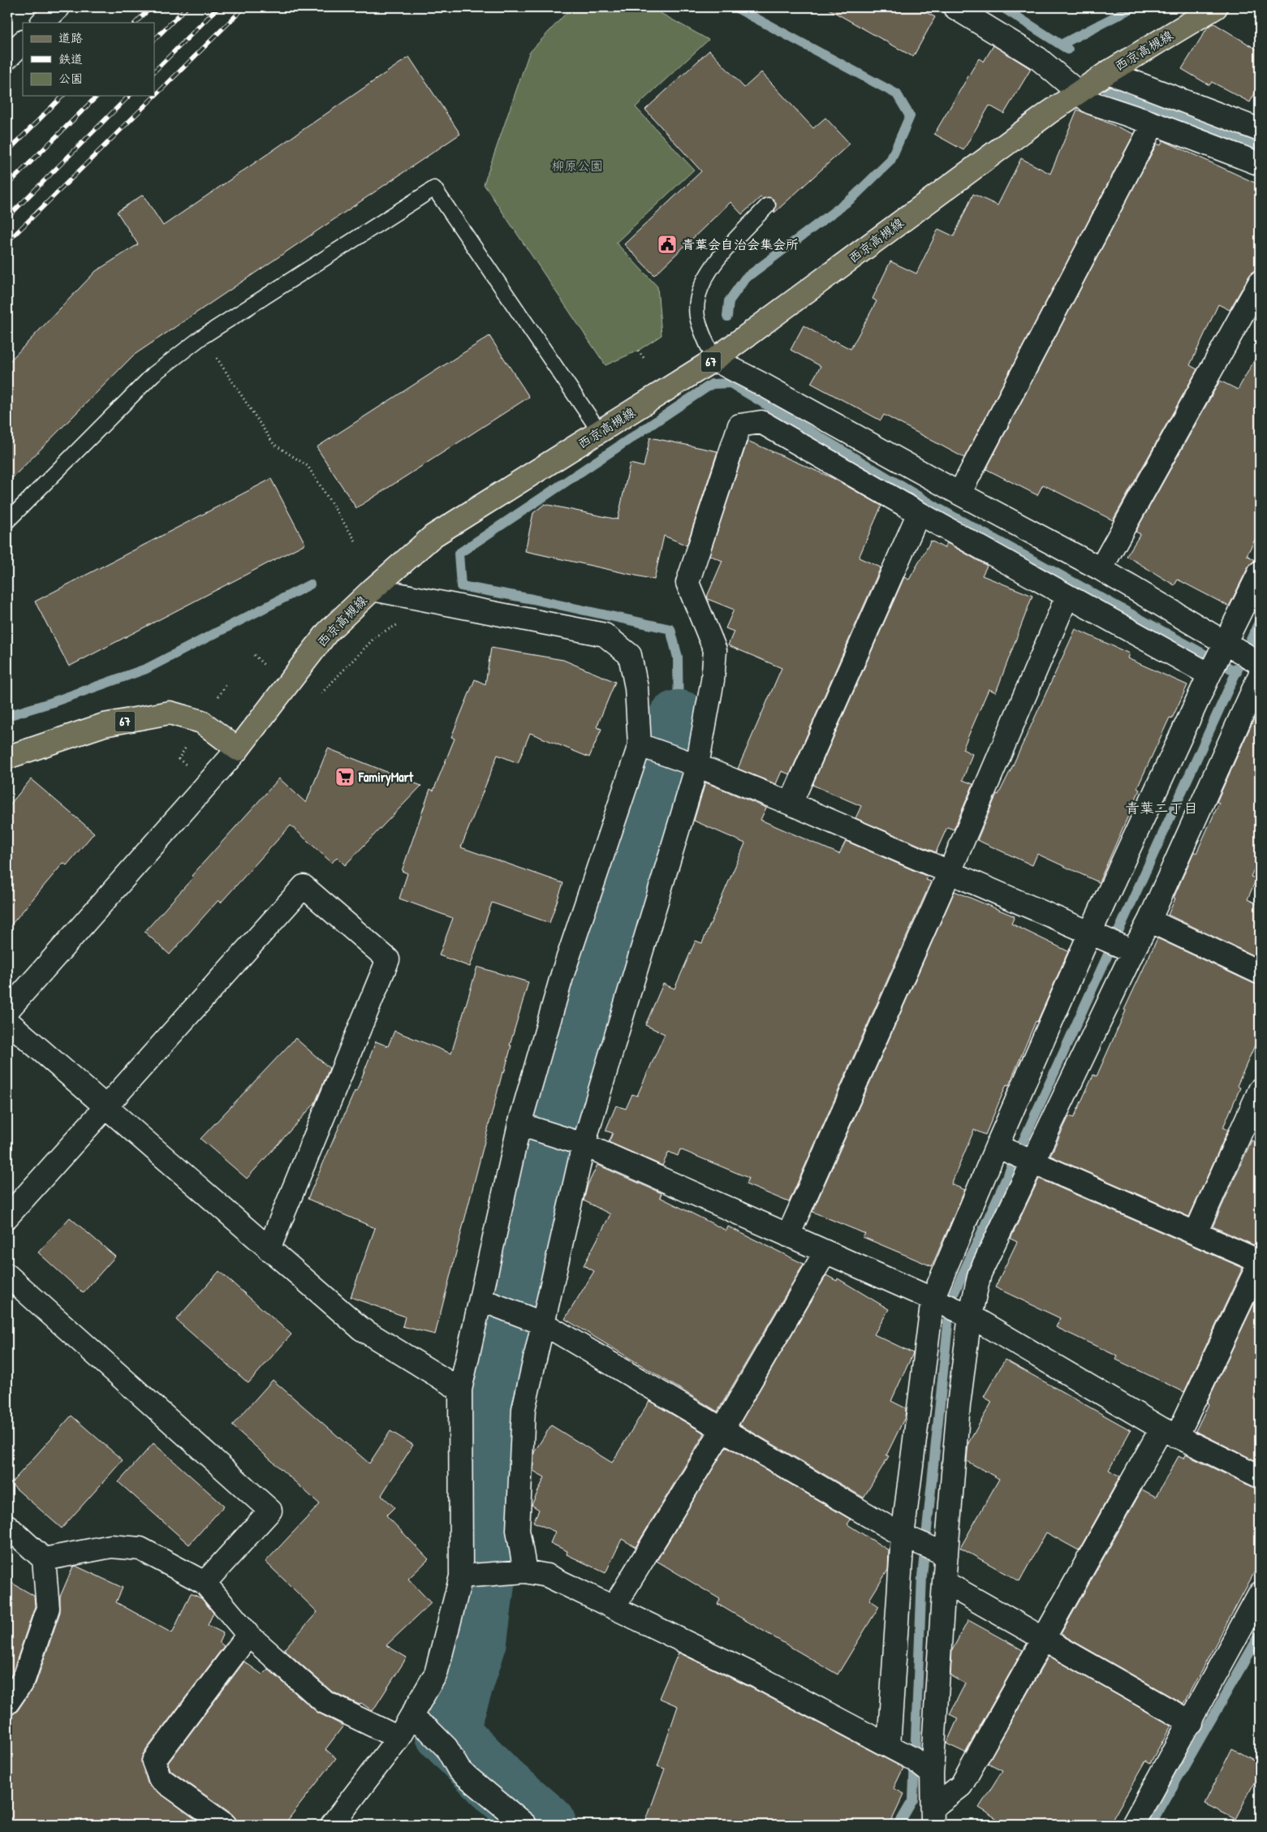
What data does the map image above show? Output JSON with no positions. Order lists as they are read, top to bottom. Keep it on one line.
{"streets":{"main road":["西京高槻線","67"]},"crossings":[["西京高槻線","67"]],"districts":["青葉二丁目"],"parks":["柳原公園"],"places":{"public building":["青葉会自治会集会所"],"supermarket":["FamiryMart"]},"legend":["道路","鉄道","公園"]}
